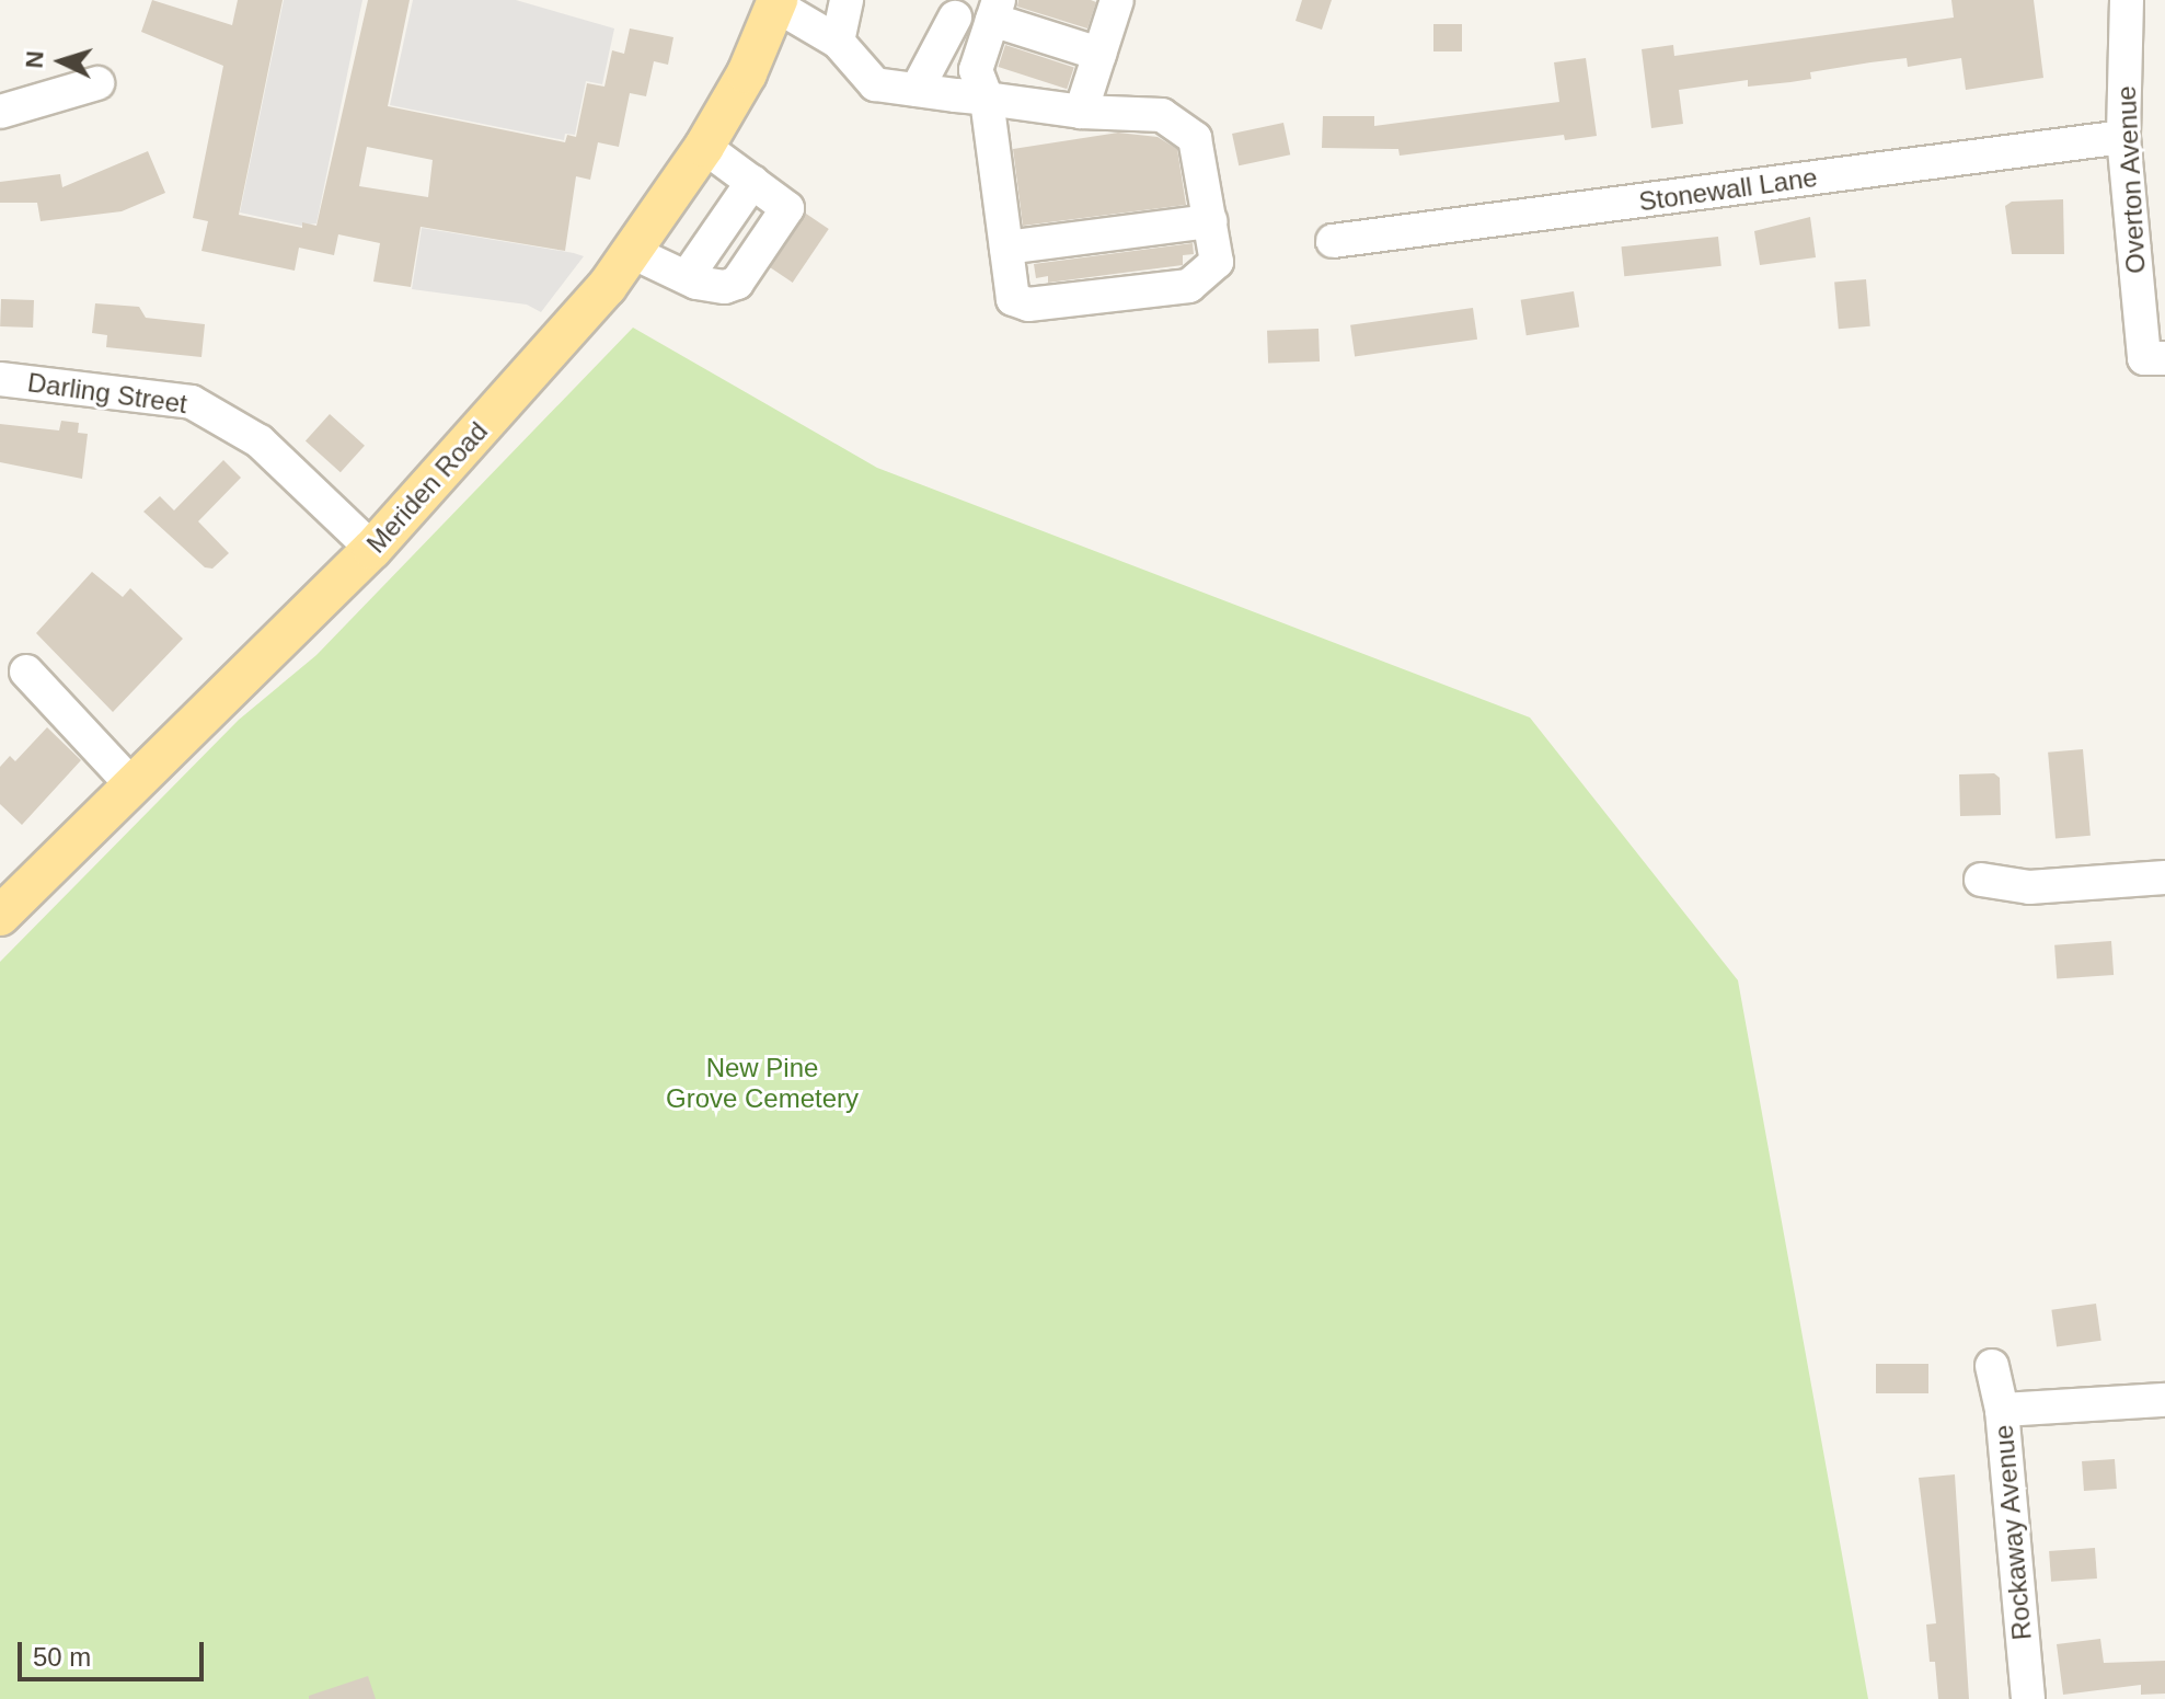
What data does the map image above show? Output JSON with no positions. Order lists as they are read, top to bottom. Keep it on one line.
{"streets":{"main road":["Meriden Road"],"street":["Overton Avenue","Stonewall Lane","Darling Street","Rockaway Avenue"]},"crossings":[["Overton Avenue","Stonewall Lane"],["Darling Street","Meriden Road"]],"parks":["New Pine Grove Cemetery"],"scale_bar":"50 m","north":"left"}
